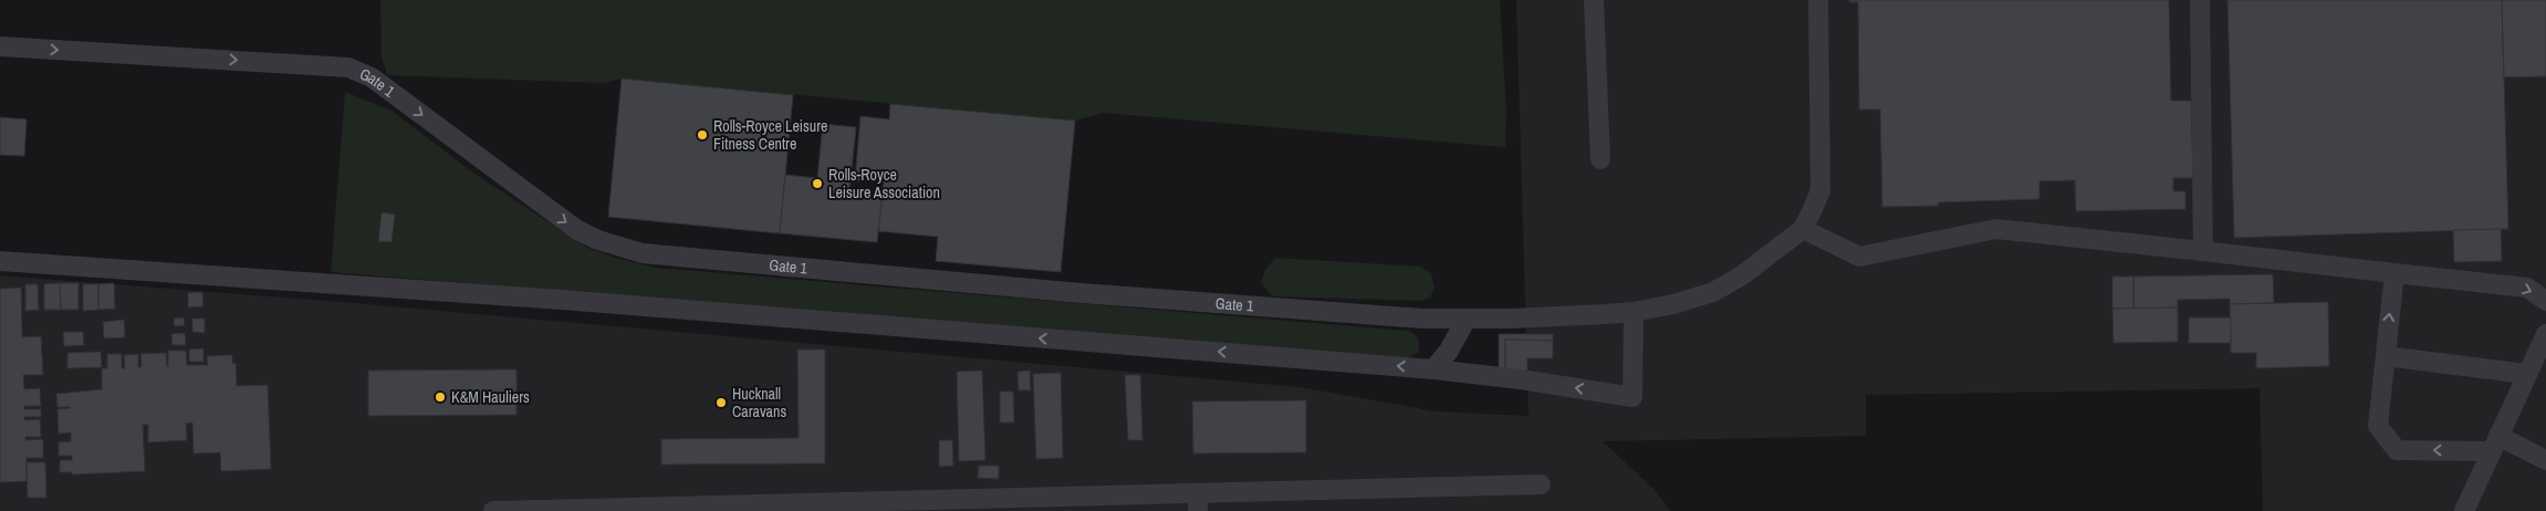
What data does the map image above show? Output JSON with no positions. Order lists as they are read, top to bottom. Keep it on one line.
{"streets":{"lane":["Gate 1"]},"places":["Rolls-Royce Leisure Fitness Centre","Rolls-Royce Leisure Association","K&M Hauliers","Hucknall Caravans"]}
